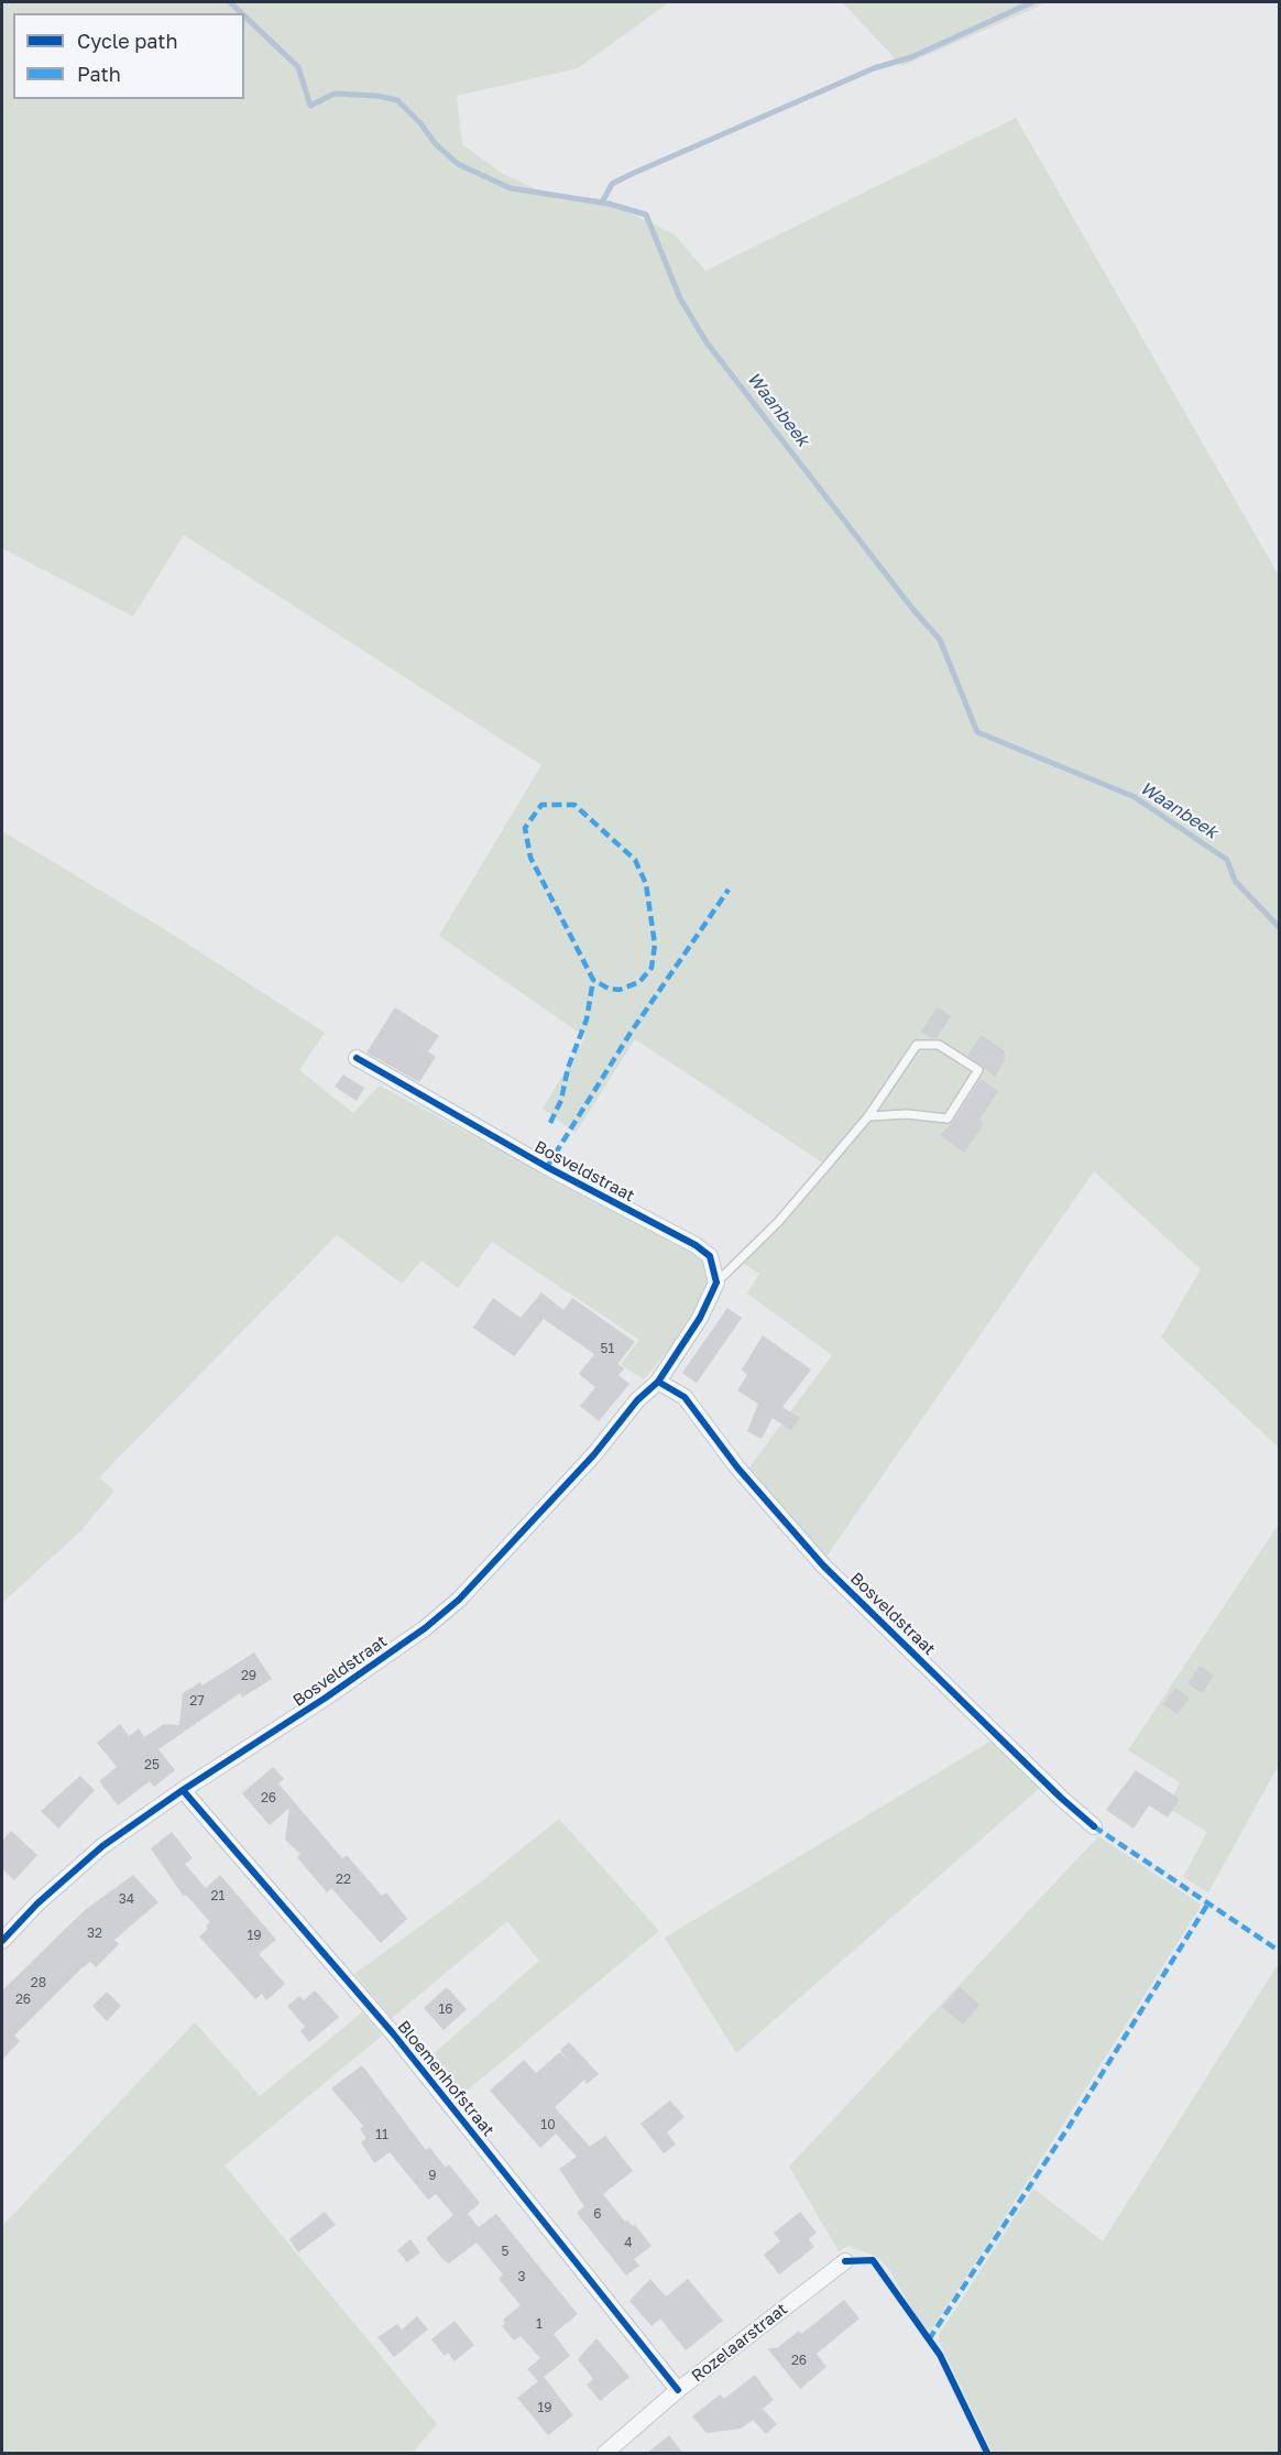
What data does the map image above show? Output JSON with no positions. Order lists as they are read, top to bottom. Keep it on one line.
{"streets":{"street":["Bosveldstraat","Bloemenhofstraat","Rozelaarstraat"]},"crossings":[["Bosveldstraat","Bloemenhofstraat"],["Bloemenhofstraat","Rozelaarstraat"]],"water":["Waanbeek"],"house_numbers":["51","29","27","25","26","22","21","34","32","19","28","26","16","10","11","9","6","4","5","3","1","26","19"],"legend":["Cycle path","Path"]}
